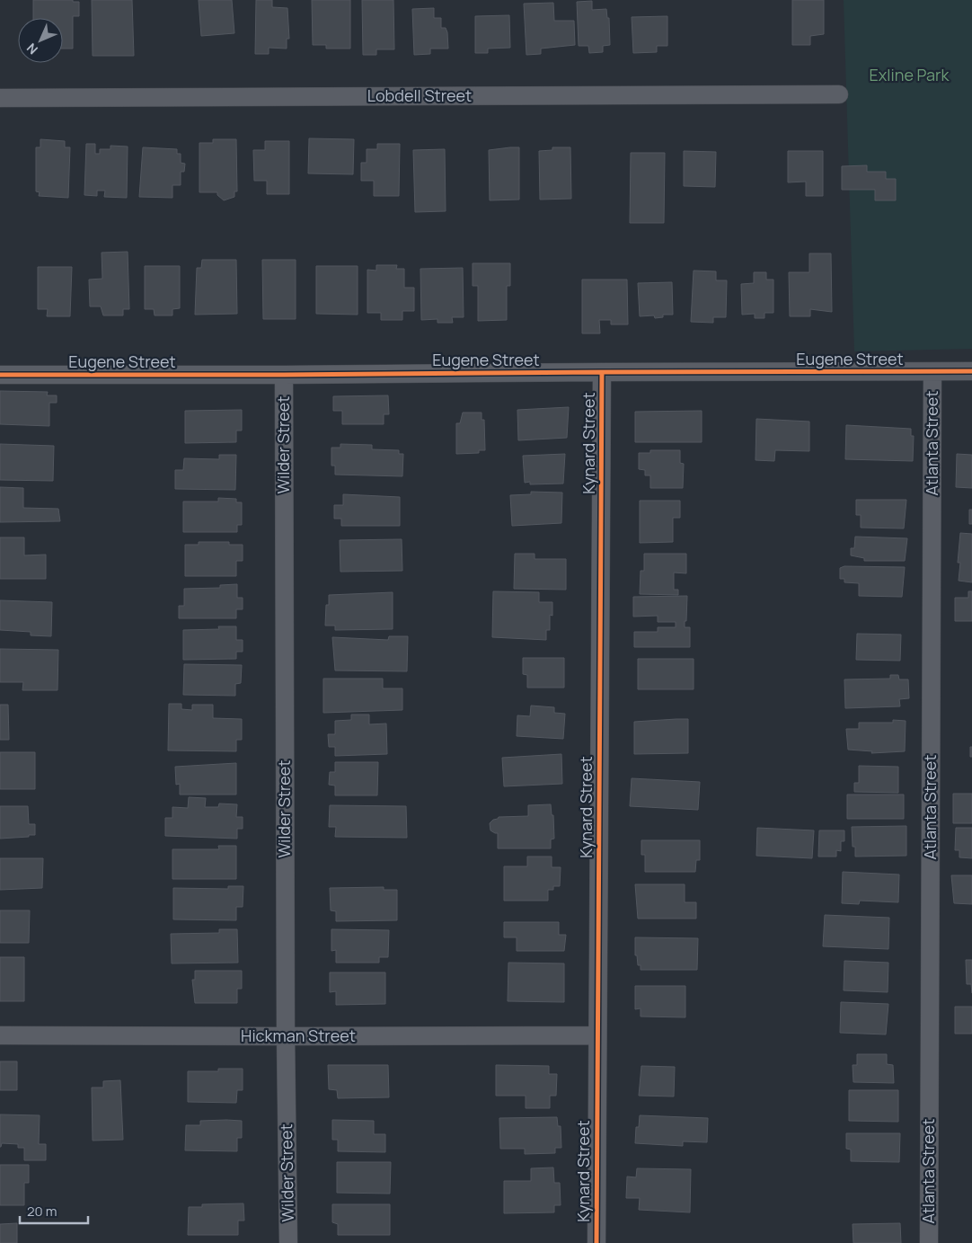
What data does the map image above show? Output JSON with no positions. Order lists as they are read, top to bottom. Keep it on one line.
{"streets":{"street":["Lobdell Street","Eugene Street","Kynard Street","Atlanta Street","Wilder Street","Hickman Street"]},"crossings":[["Eugene Street","Kynard Street"],["Eugene Street","Atlanta Street"],["Eugene Street","Wilder Street"],["Kynard Street","Hickman Street"],["Wilder Street","Hickman Street"]],"parks":["Exline Park"],"scale_bar":"20 m","north":"bottom left"}
